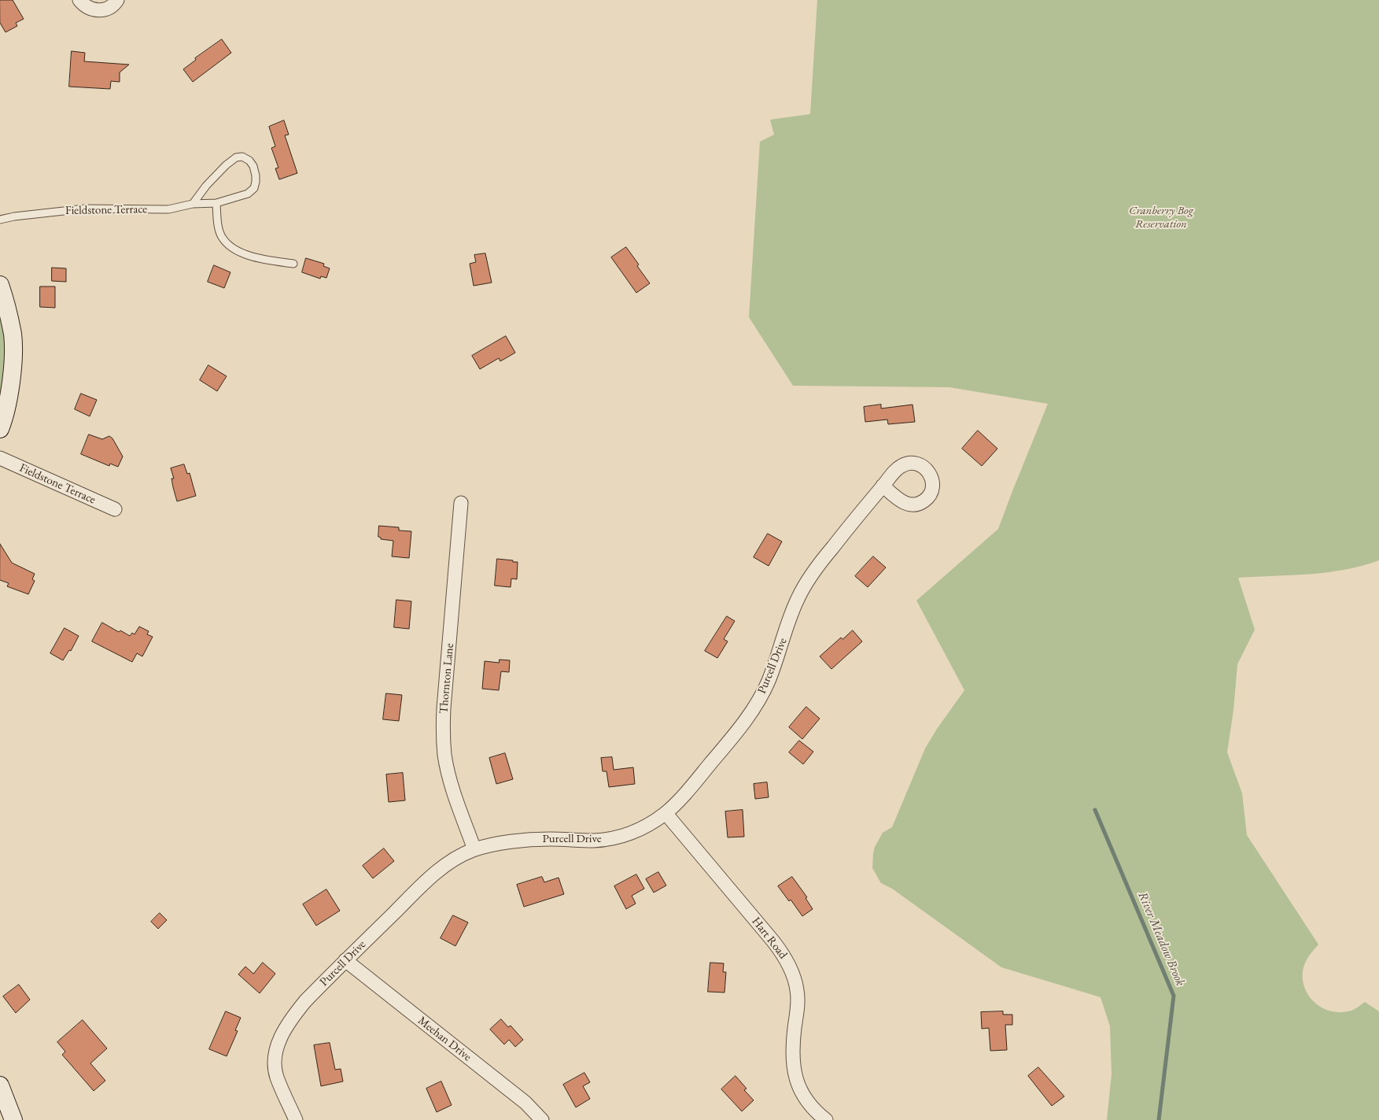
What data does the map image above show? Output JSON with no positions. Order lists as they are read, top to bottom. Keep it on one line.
{"streets":{"street":["Fieldstone Terrace","Purcell Drive","Thornton Lane","Hart Road","Meehan Drive"]},"crossings":[["Purcell Drive","Thornton Lane"],["Purcell Drive","Hart Road"],["Purcell Drive","Meehan Drive"]],"water":["River Meadow Brook"],"parks":["Cranberry Bog Reservation"]}
